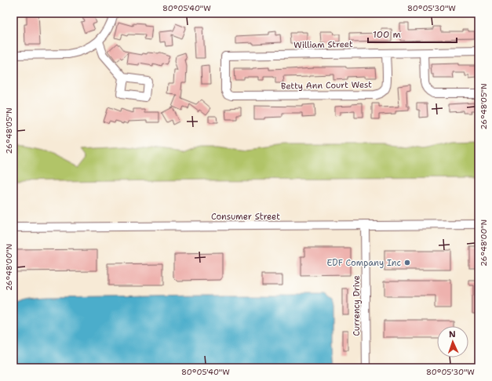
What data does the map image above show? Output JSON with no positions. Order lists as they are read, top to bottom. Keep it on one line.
{"streets":{"street":["William Street","Betty Ann Court West","Consumer Street","Currency Drive"]},"crossings":[["William Street","Betty Ann Court West"],["Consumer Street","Currency Drive"]],"places":["EDF Company Inc"],"scale_bar":"100 m","north":"top","coordinates":["80°05'40\"W","80°05'30\"W","26°48'05\"N","26°48'00\"N"]}
